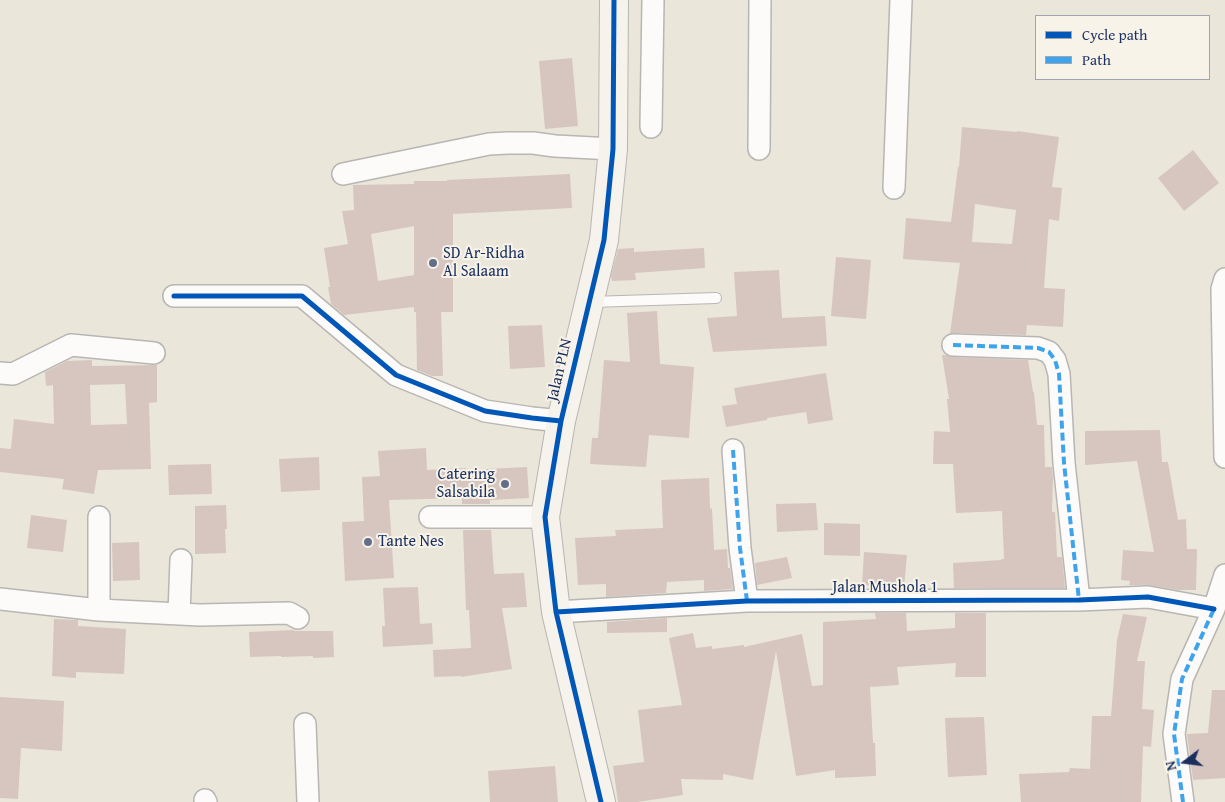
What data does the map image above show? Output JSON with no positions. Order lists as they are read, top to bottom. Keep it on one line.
{"streets":{"street":["Jalan PLN","Jalan Mushola 1"]},"crossings":[["Jalan PLN","Jalan Mushola 1"]],"places":["SD Ar-Ridha Al Salaam","Catering Salsabila","Tante Nes"],"legend":["Cycle path","Path"],"north":"left"}
